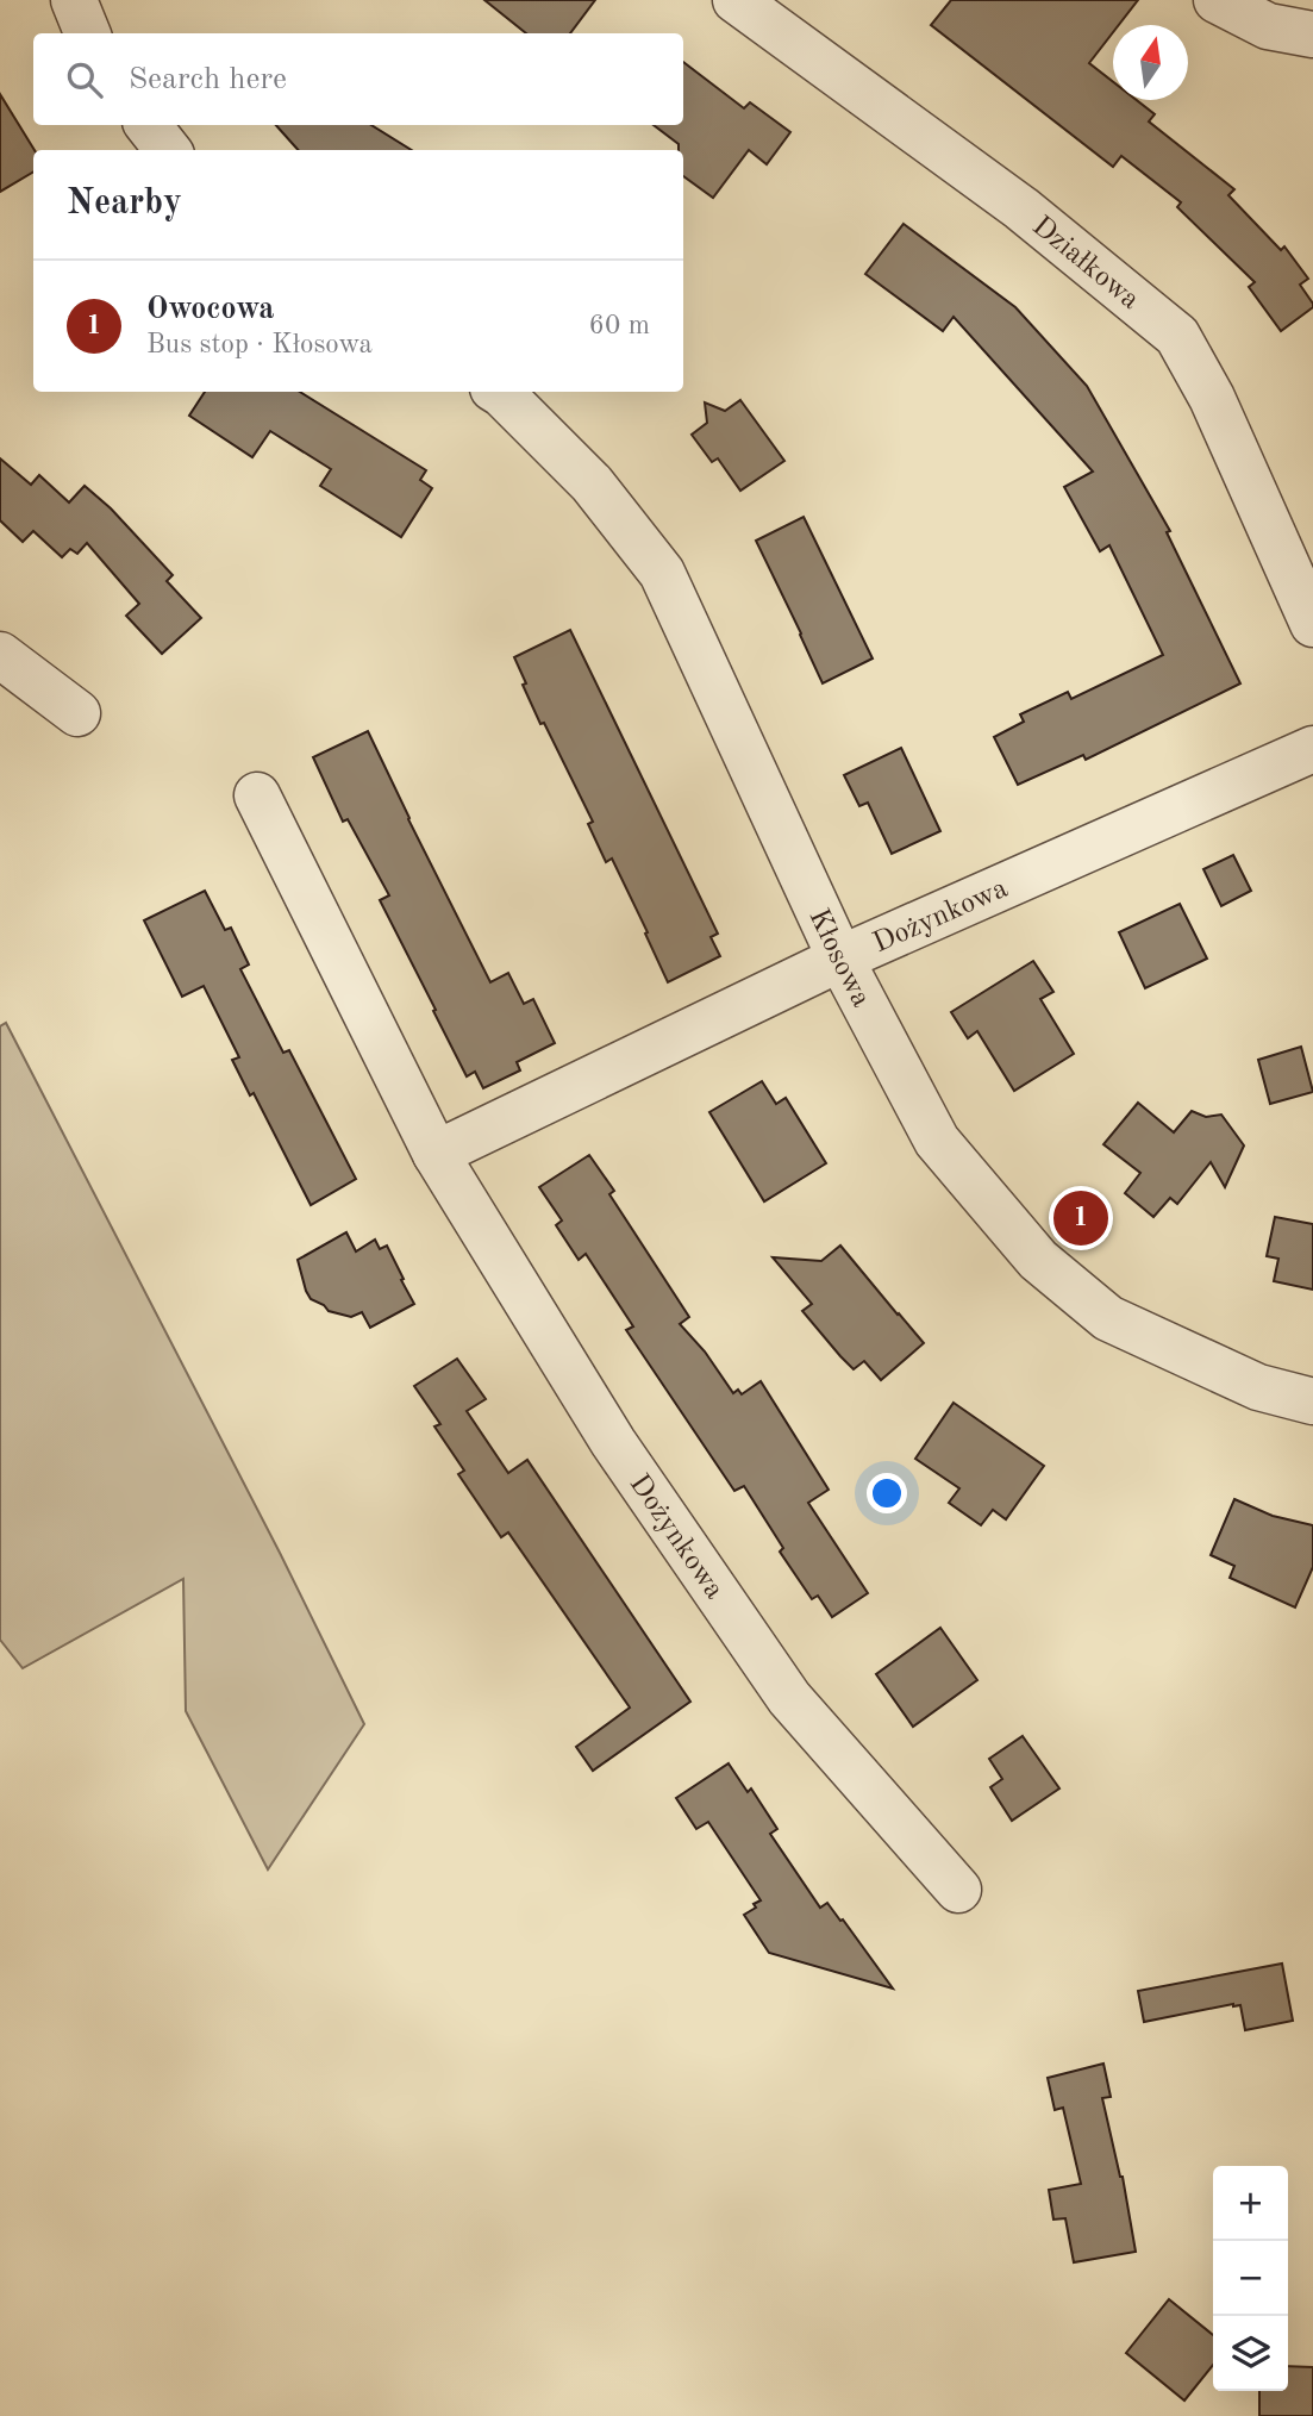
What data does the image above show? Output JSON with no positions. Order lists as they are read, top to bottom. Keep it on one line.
{"streets":{"street":["Działkowa","Dożynkowa","Kłosowa"]},"crossings":[["Dożynkowa","Kłosowa"]],"north":"top","page":{"search":"Search here","heading":"Nearby","list":[{"mark":"1","name":"Owocowa","note":"Bus stop · Kłosowa","value":"60 m"}],"pins":"1","map_buttons":["+","−"]}}
